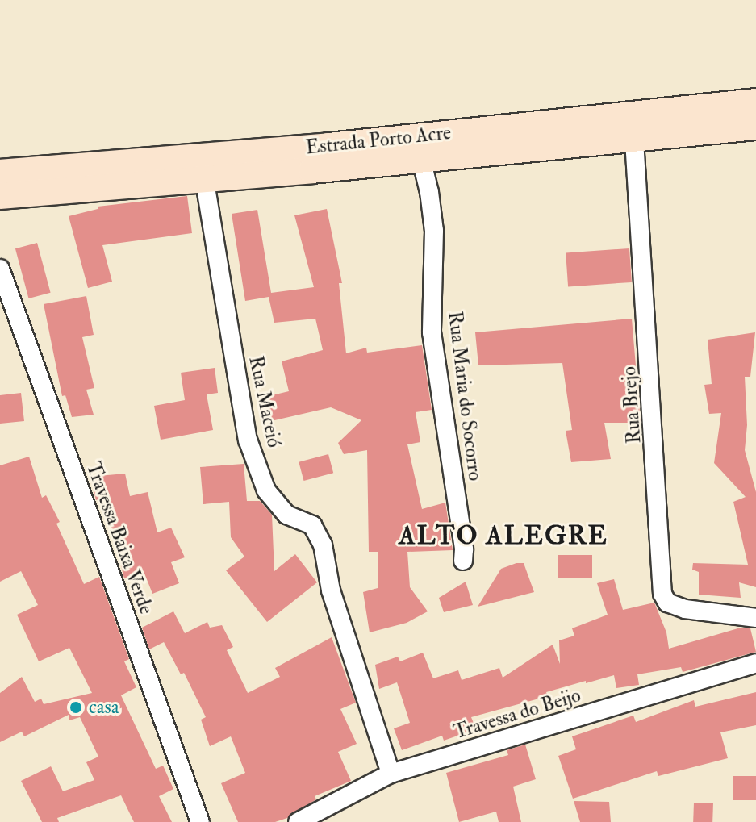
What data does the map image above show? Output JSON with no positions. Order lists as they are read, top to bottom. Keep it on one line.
{"streets":{"main road":["Estrada Porto Acre"],"street":["Rua Maria do Socorro","Rua Maceió","Rua Brejo","Travessa Baixa Verde","Travessa do Beijo"]},"crossings":[["Estrada Porto Acre","Rua Maria do Socorro"],["Estrada Porto Acre","Rua Maceió"],["Estrada Porto Acre","Rua Brejo"],["Rua Maceió","Travessa do Beijo"]],"districts":["ALTO ALEGRE"],"places":["casa"]}
